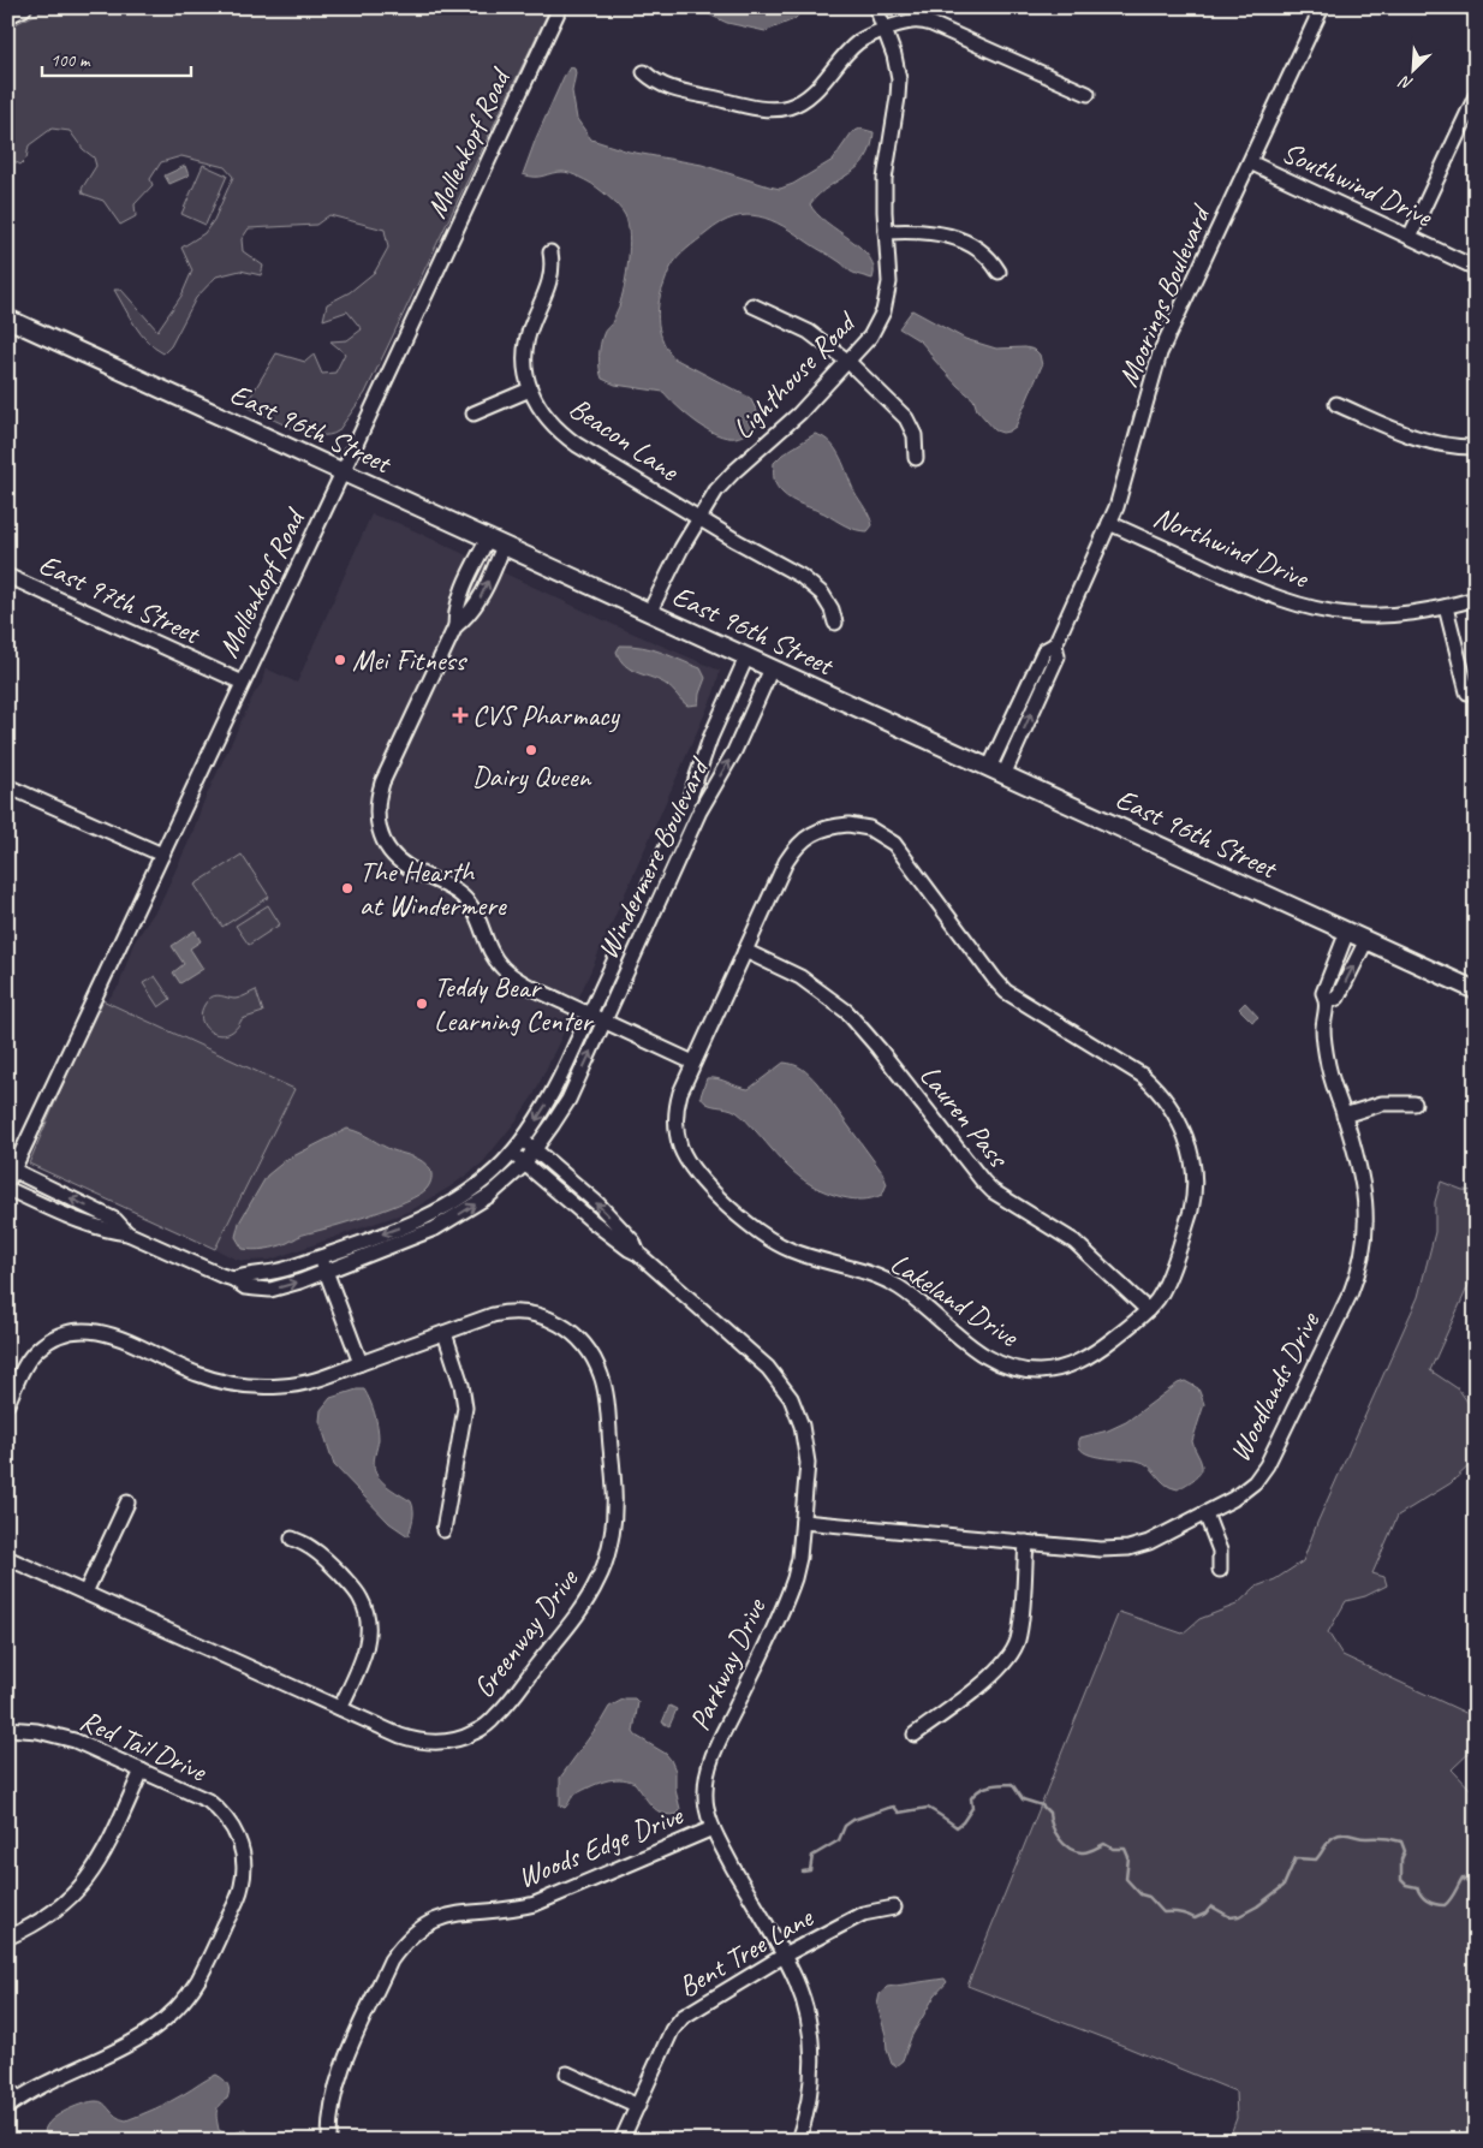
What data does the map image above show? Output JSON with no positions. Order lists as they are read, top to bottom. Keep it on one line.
{"streets":{"main road":["East 96th Street"],"street":["Mollenkopf Road","Southwind Drive","Moorings Boulevard","Lighthouse Road","Beacon Lane","Northwind Drive","East 97th Street","Windermere Boulevard","Lauren Pass","Lakeland Drive","Woodlands Drive","Greenway Drive","Parkway Drive","Red Tail Drive","Woods Edge Drive","Bent Tree Lane"]},"crossings":[["Mollenkopf Road","East 96th Street"],["Mollenkopf Road","East 97th Street"],["Mollenkopf Road","Windermere Boulevard"],["Southwind Drive","Moorings Boulevard"],["Moorings Boulevard","East 96th Street"],["Moorings Boulevard","Northwind Drive"],["Lighthouse Road","East 96th Street"],["Lighthouse Road","Beacon Lane"],["East 96th Street","Windermere Boulevard"],["East 96th Street","Woodlands Drive"],["Windermere Boulevard","Parkway Drive"],["Lauren Pass","Lakeland Drive"],["Woodlands Drive","Parkway Drive"],["Parkway Drive","Woods Edge Drive"],["Parkway Drive","Bent Tree Lane"]],"places":{"other":["Mei Fitness","Dairy Queen","The Hearth at Windermere","Teddy Bear Learning Center"],"health":["CVS Pharmacy"]},"scale_bar":"100 m","north":"bottom left"}
